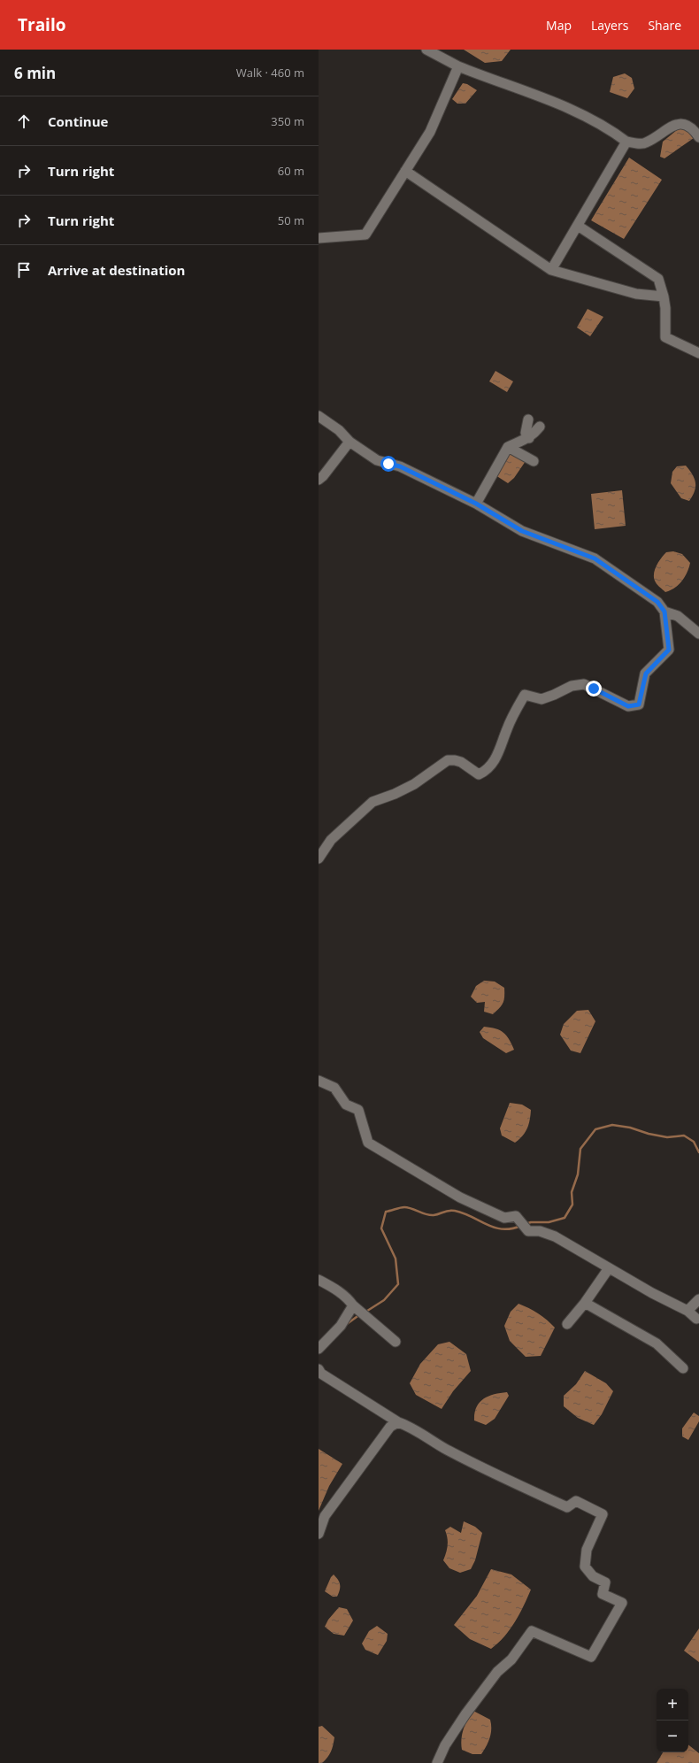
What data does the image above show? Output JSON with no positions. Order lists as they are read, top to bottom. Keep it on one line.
{"page":{"header":"Trailo","nav":["Map","Layers","Share"],"heading":["6 min","Walk · 460 m"],"list":[["Continue","350 m"],["Turn right","60 m"],["Turn right","50 m"],"Arrive at destination"],"map_buttons":["+","−"]}}
